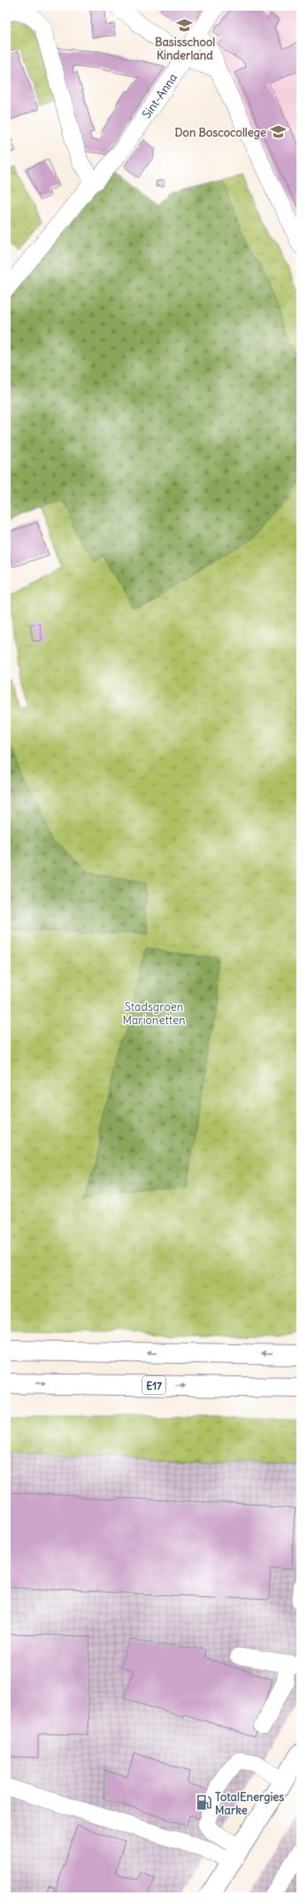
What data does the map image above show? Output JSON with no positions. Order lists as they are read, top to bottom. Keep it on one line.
{"streets":{"main road":["E17"],"street":["Sint-Anna"]},"parks":["Stadsgroen Marionetten"],"places":{"school or university":["Basisschool Kinderland","Don Boscocollege"],"fuel station":["TotalEnergies Marke"]}}
